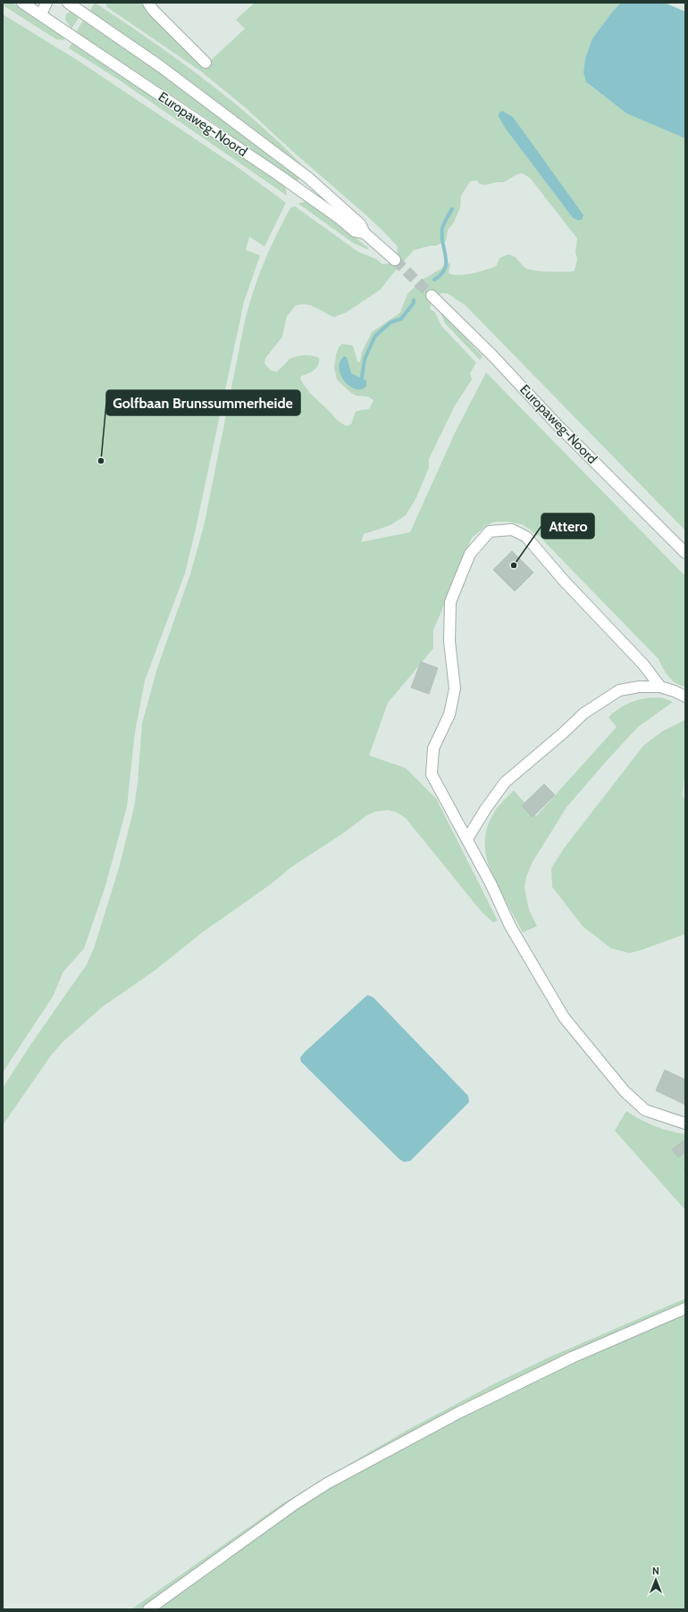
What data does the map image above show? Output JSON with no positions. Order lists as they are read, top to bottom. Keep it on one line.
{"streets":{"street":["Europaweg-Noord"]},"places":["Golfbaan Brunssummerheide","Attero"],"north":"top"}
